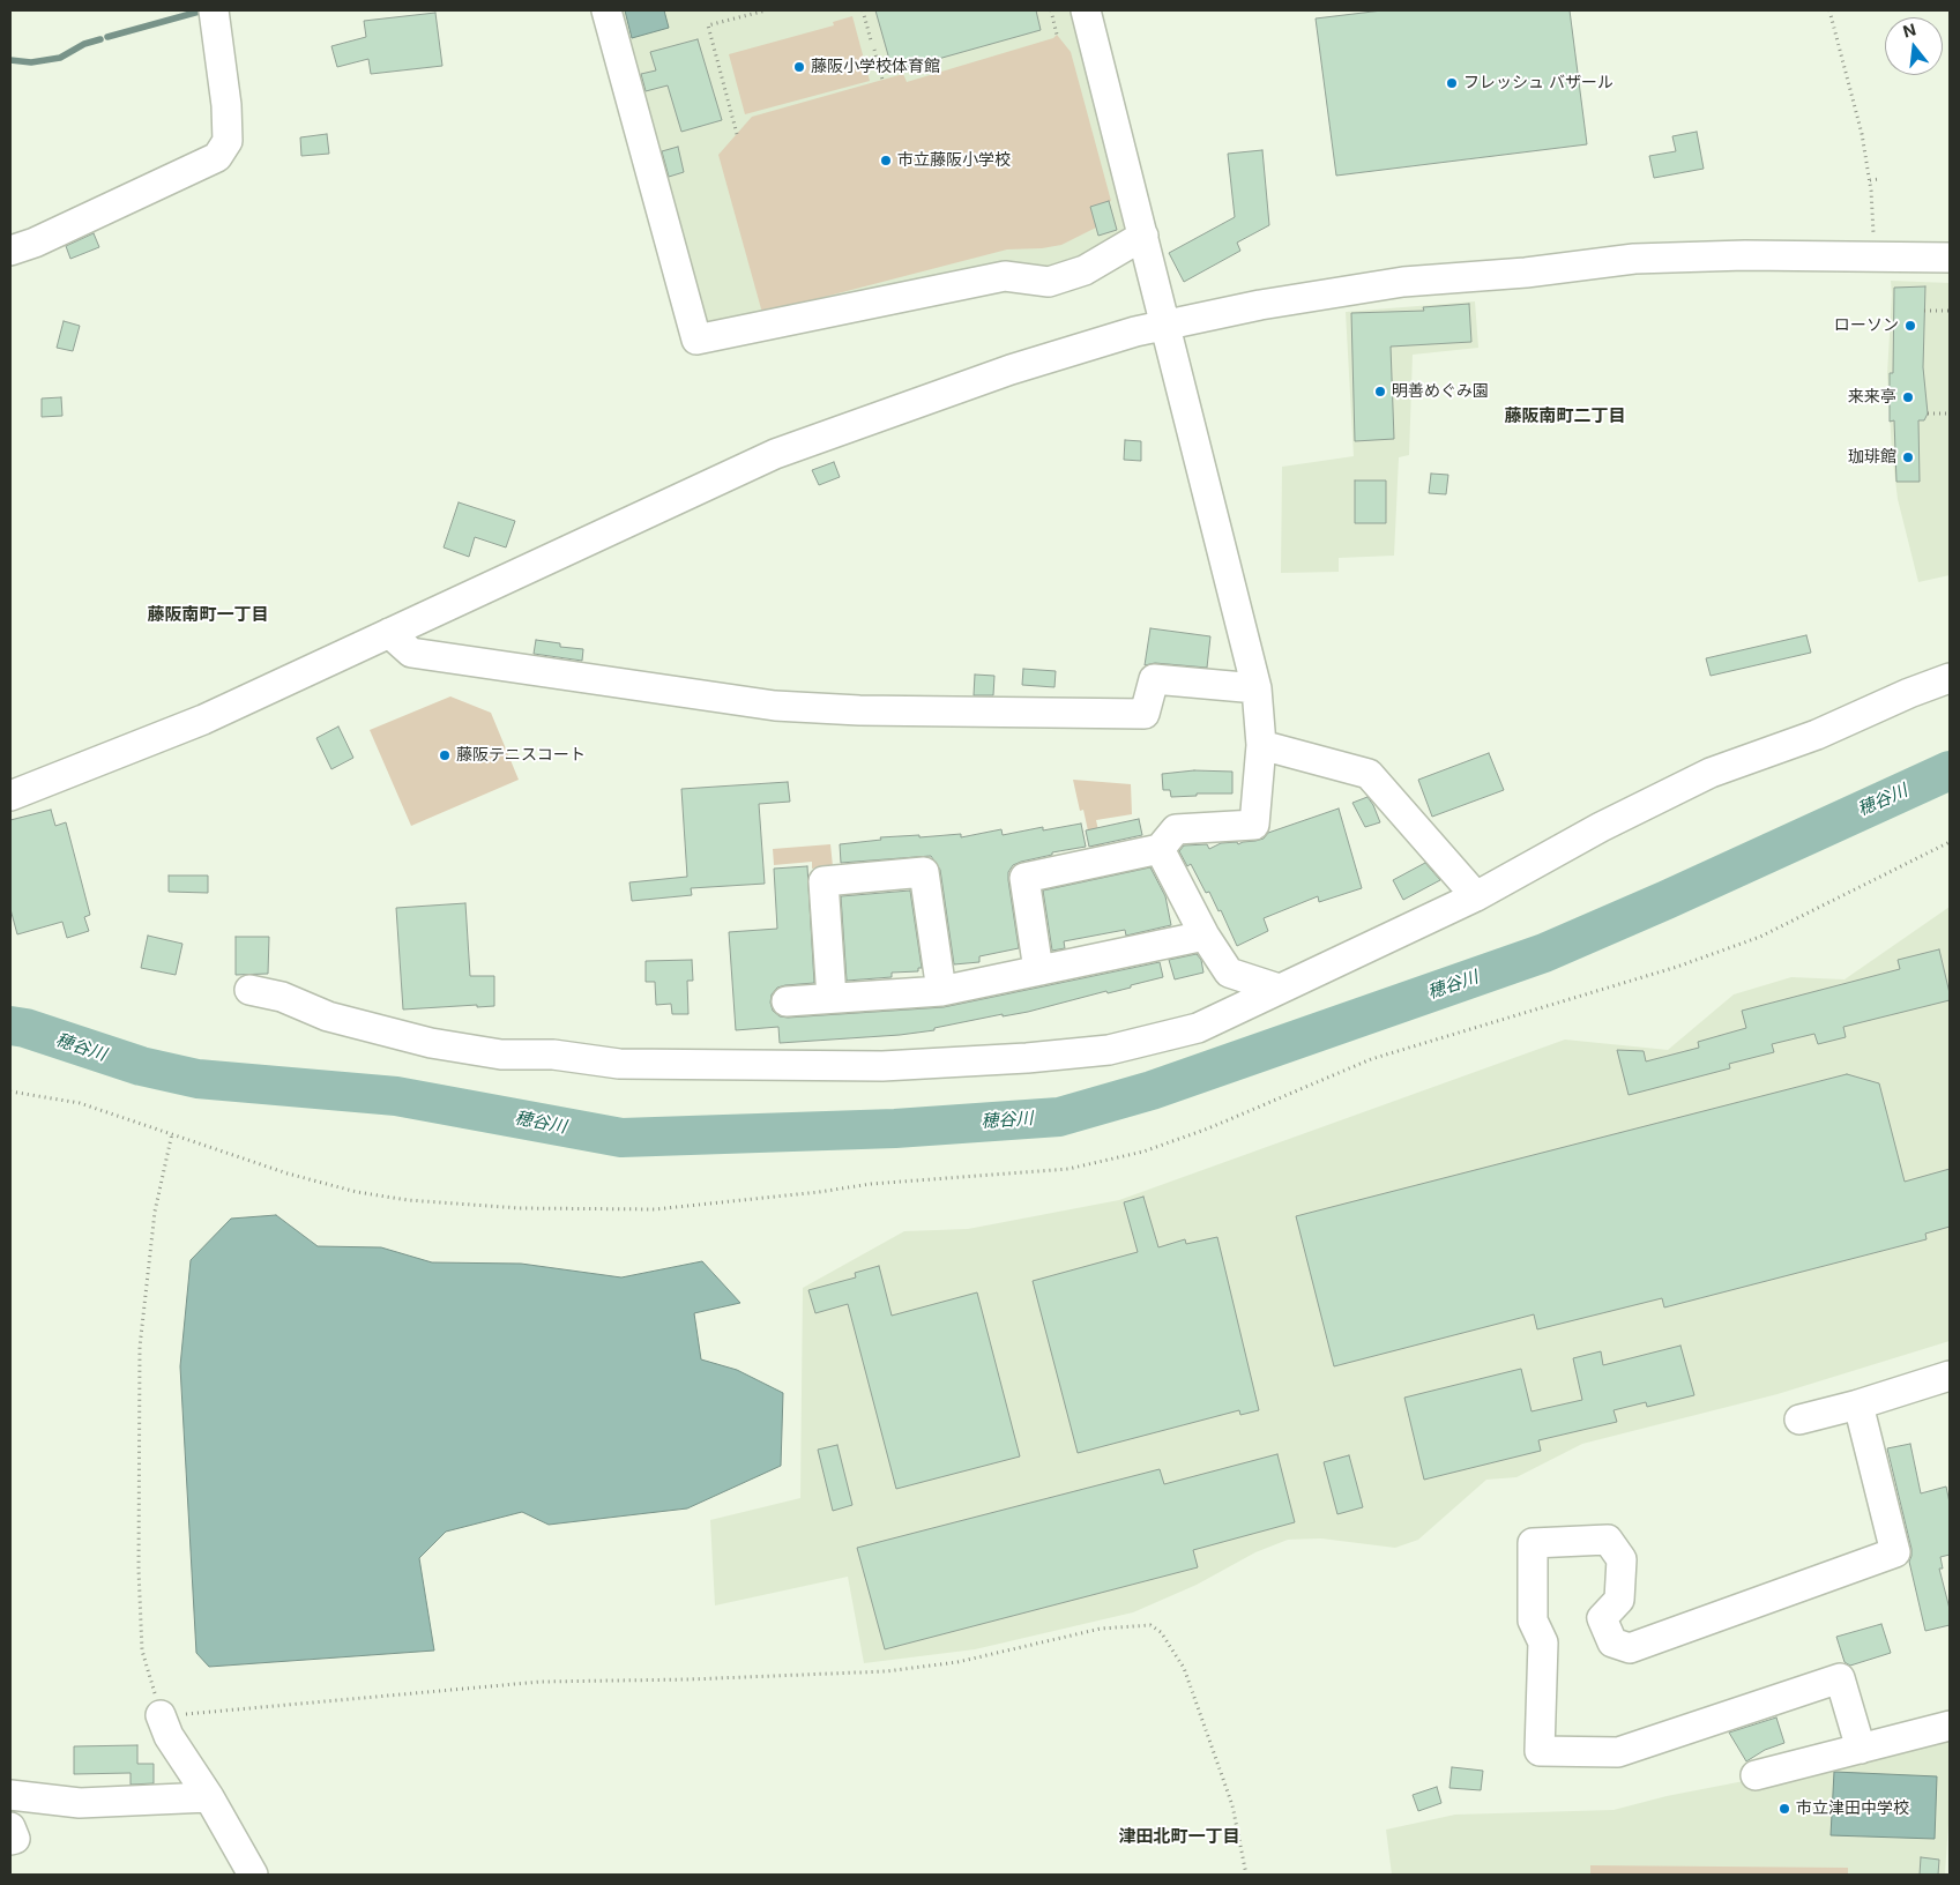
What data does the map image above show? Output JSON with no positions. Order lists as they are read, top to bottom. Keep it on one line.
{"districts":["藤阪南町二丁目","藤阪南町一丁目","津田北町一丁目"],"water":["穂谷川"],"places":["藤阪小学校体育館","フレッシュ バザール","市立藤阪小学校","ローソン","明善めぐみ園","来来亭","珈琲館","藤阪テニスコート","市立津田中学校"],"north":"top"}
